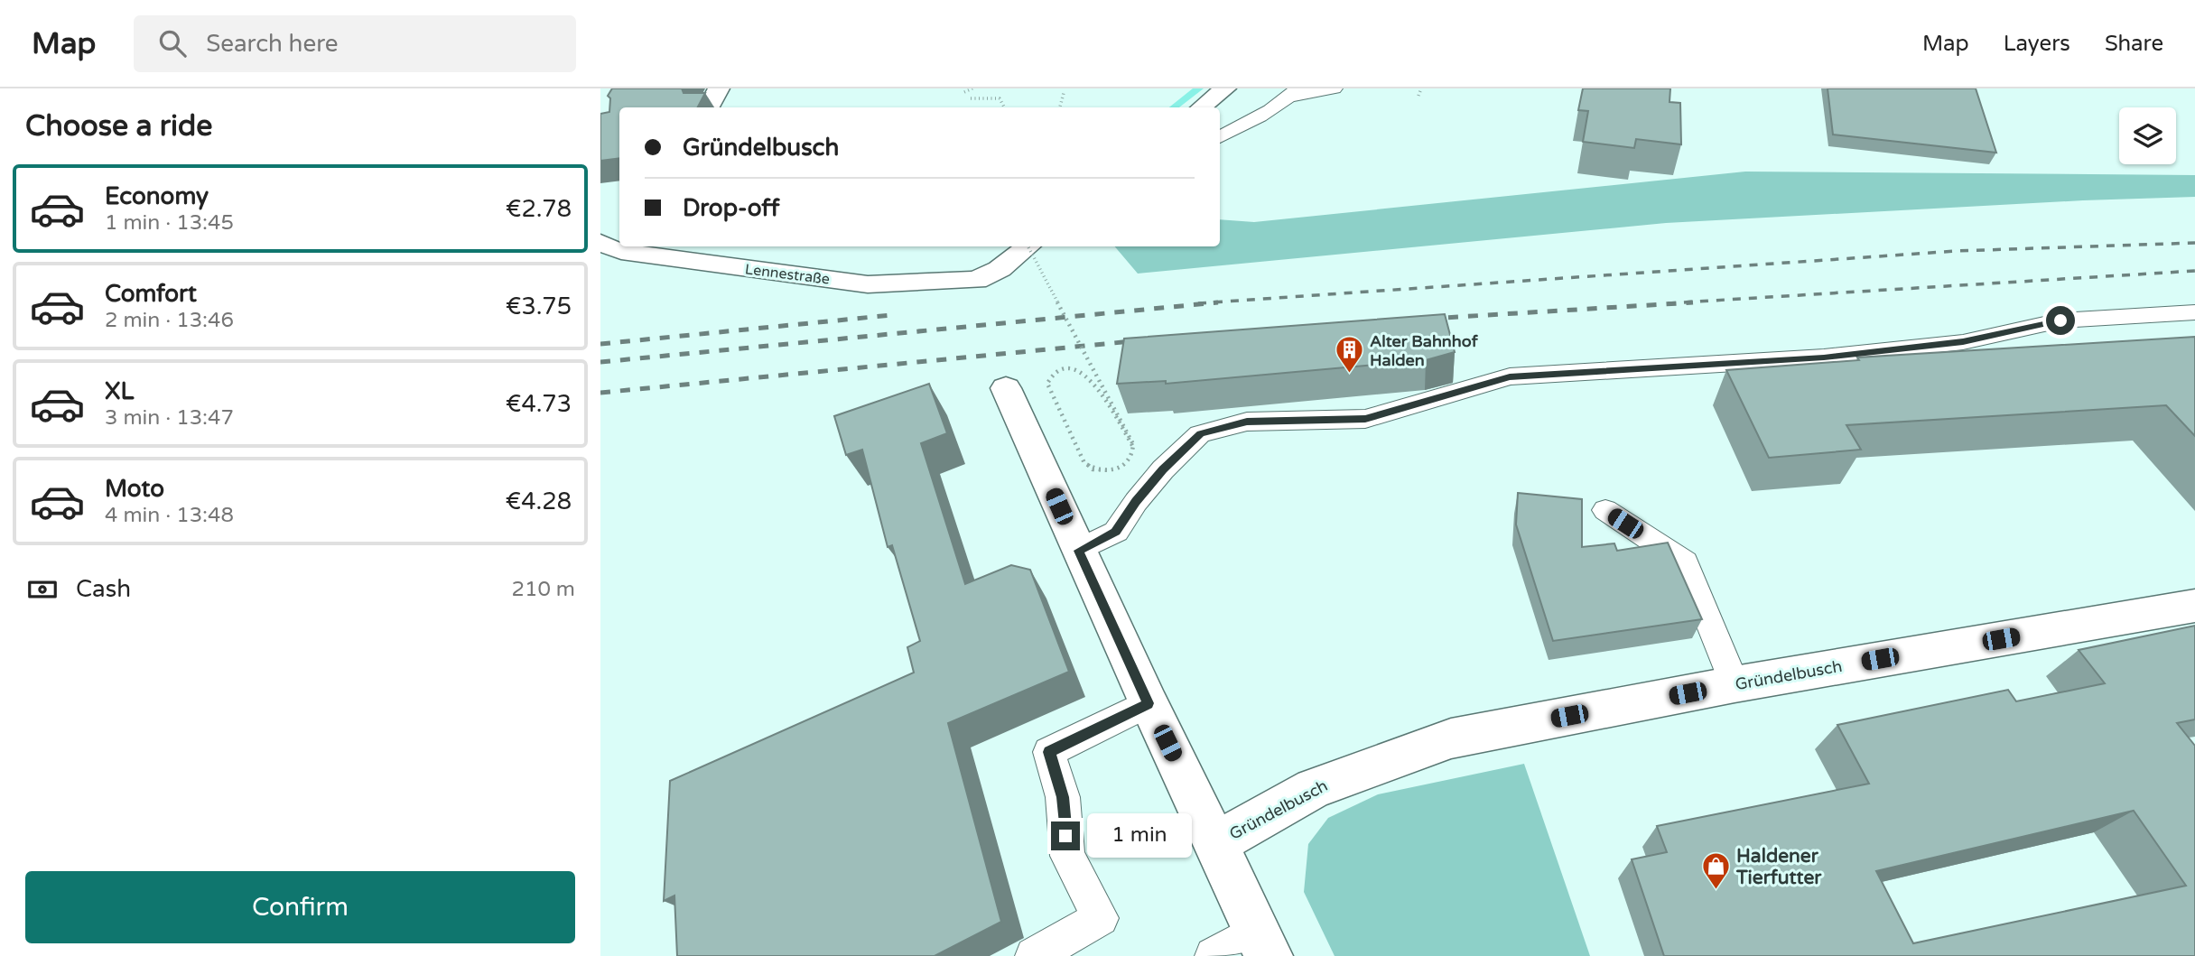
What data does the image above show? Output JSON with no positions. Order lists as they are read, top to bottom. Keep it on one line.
{"streets":{"street":["Lennestraße","Gründelbusch"]},"places":{"building":["Alter Bahnhof Halden"],"shop":["Haldener Tierfutter"]},"page":{"header":"Map","search":"Search here","nav":["Map","Layers","Share"],"heading":"Choose a ride","banner":["Gründelbusch","Drop-off"],"list":[{"name":"Economy","note":"1 min · 13:45","value":"€2.78"},{"name":"Comfort","note":"2 min · 13:46","value":"€3.75"},{"name":"XL","note":"3 min · 13:47","value":"€4.73"},{"name":"Moto","note":"4 min · 13:48","value":"€4.28"}],"pay":["Cash","210 m"],"bubble":"1 min","buttons":"Confirm"}}
